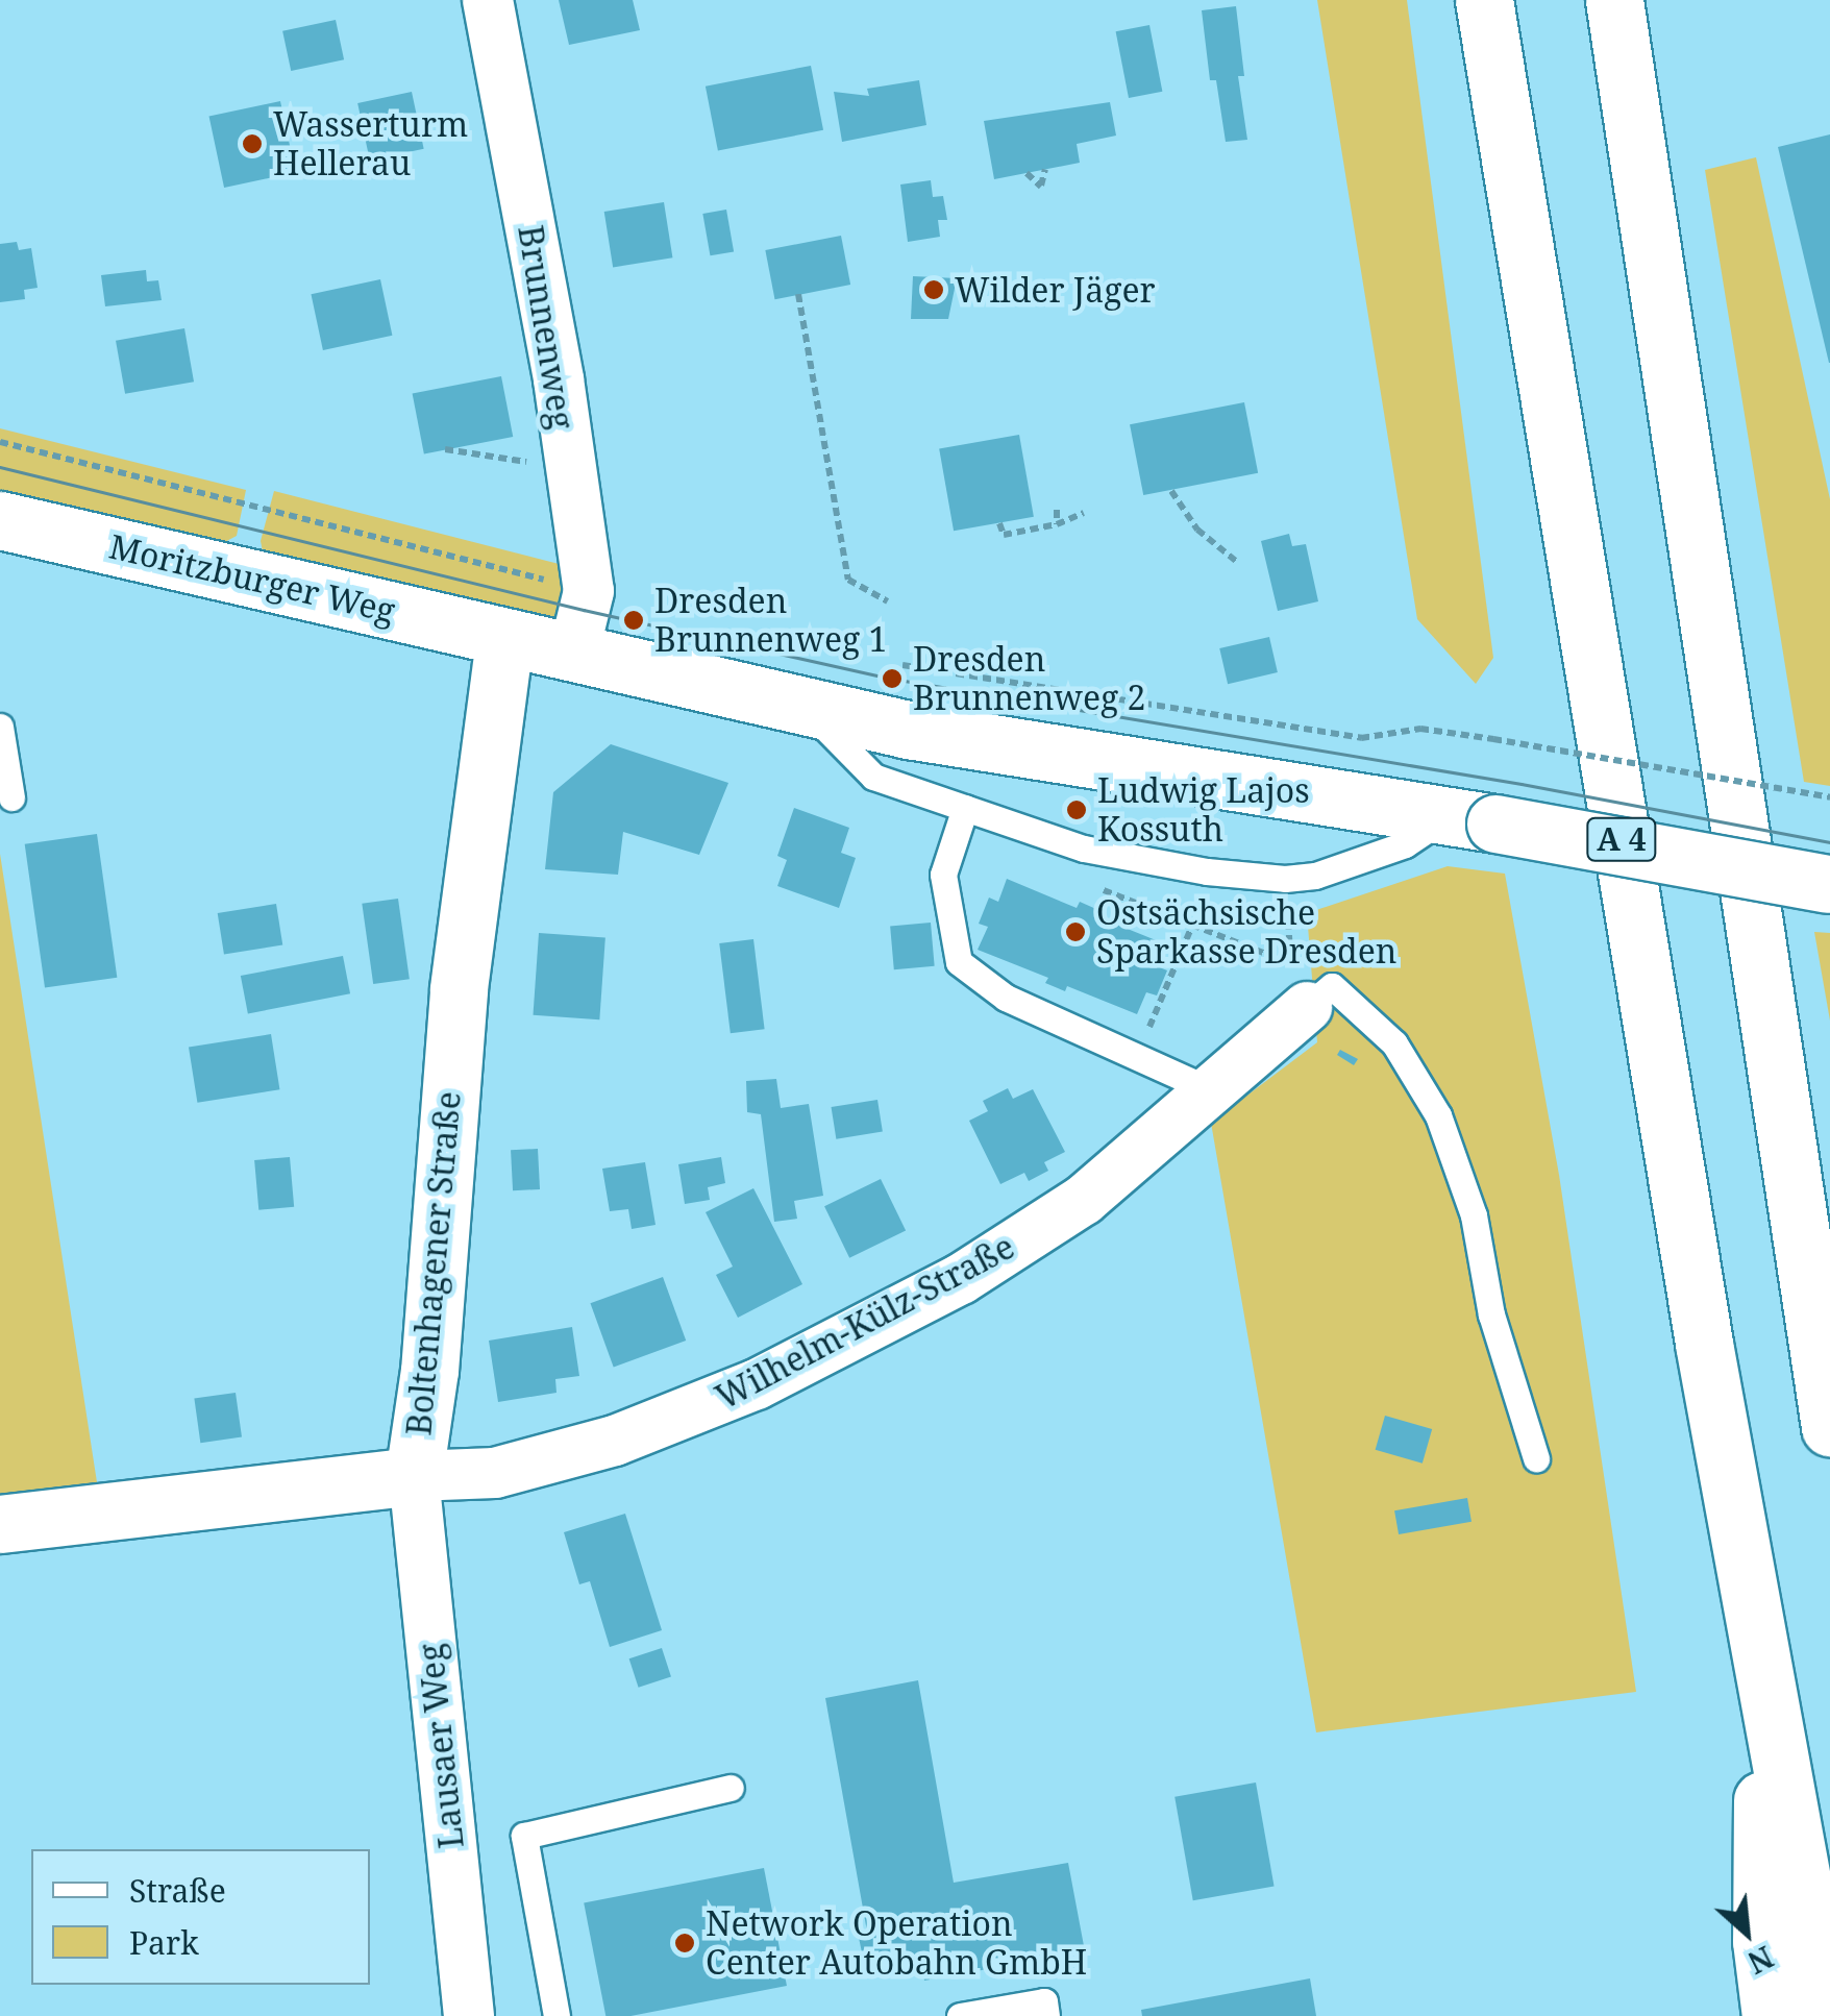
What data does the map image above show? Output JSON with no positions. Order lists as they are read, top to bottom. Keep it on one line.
{"streets":{"main road":["Moritzburger Weg","A 4","Boltenhagener Straße"],"street":["Brunnenweg","Wilhelm-Külz-Straße","Lausaer Weg"]},"crossings":[["Brunnenweg","Moritzburger Weg"],["Moritzburger Weg","Boltenhagener Straße"],["Boltenhagener Straße","Wilhelm-Külz-Straße"],["Boltenhagener Straße","Lausaer Weg"],["Wilhelm-Külz-Straße","Lausaer Weg"]],"places":["Wasserturm Hellerau","Wilder Jäger","Dresden Brunnenweg 1","Dresden Brunnenweg 2","Ludwig Lajos Kossuth","Ostsächsische Sparkasse Dresden","Network Operation Center Autobahn GmbH"],"legend":["Straße","Park"],"north":"bottom right"}
